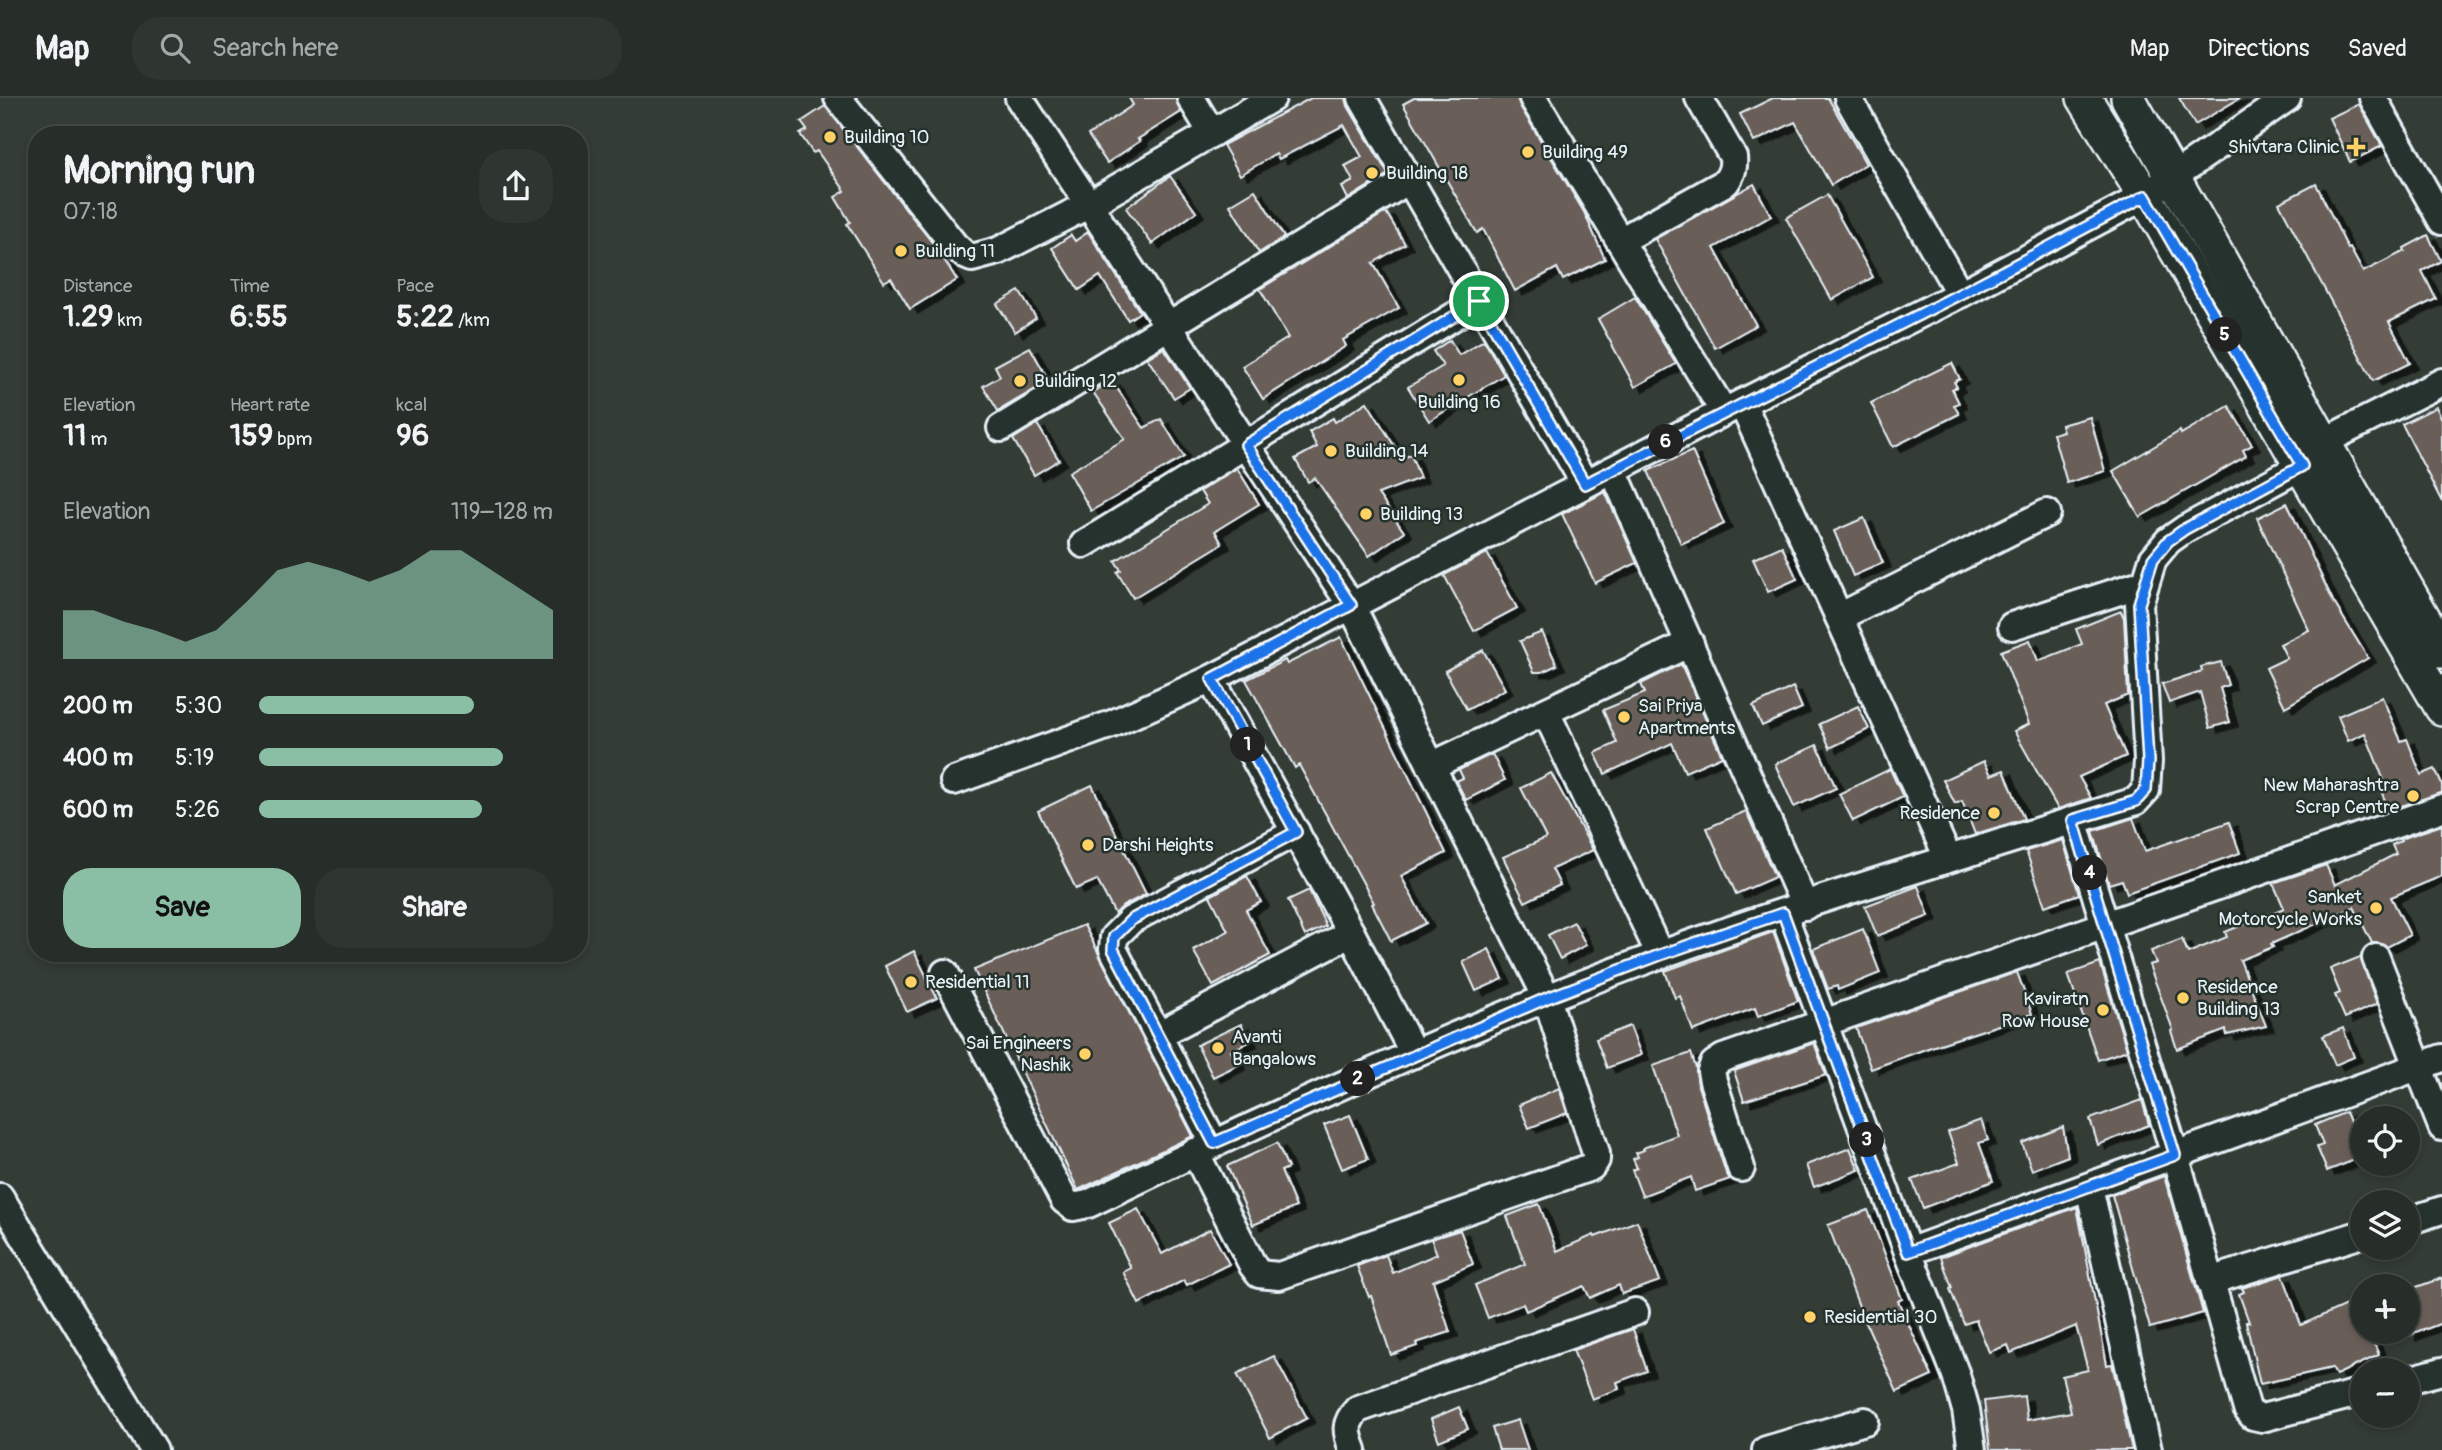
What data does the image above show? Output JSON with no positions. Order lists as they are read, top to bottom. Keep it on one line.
{"places":{"other":["Building 10","Building 49","Building 18","Building 11","Building 16","Building 12","Building 14","Building 13","Sai Priya Apartments","New Maharashtra Scrap Centre","Residence","Darshi Heights","Sanket Motorcycle Works","Residential 11","Residence Building 13","Kaviratn Row House","Avanti Bangalows","Sai Engineers Nashik","Residential 30"],"health":["Shivtara Clinic"]},"page":{"header":"Map","search":"Search here","nav":["Map","Directions","Saved"],"heading":["Morning run","07:18"],"stats":[["Distance","1.29 km"],["Time","6:55"],["Pace","5:22 /km"],["Elevation","11 m"],["Heart rate","159 bpm"],["kcal","96"]],"pins":["5","6","1","4","2","3"],"chart":["Elevation","119–128 m"],"list":[{"name":"200 m","note":"5:30"},{"name":"400 m","note":"5:19"},{"name":"600 m","note":"5:26"}],"buttons":["Save","Share"],"map_buttons":["+","−"]}}
